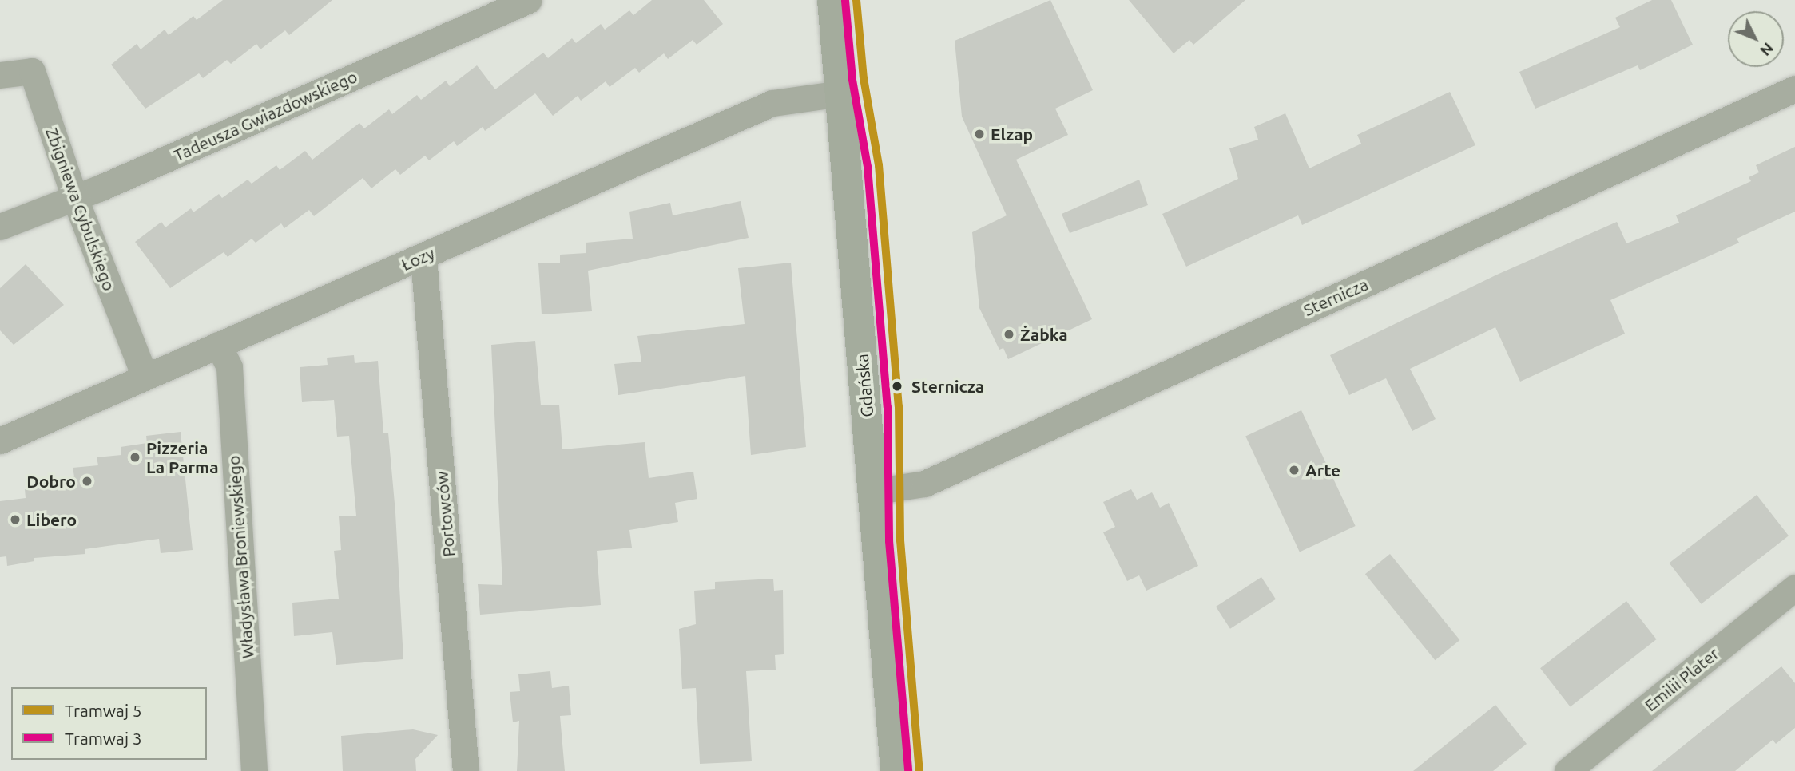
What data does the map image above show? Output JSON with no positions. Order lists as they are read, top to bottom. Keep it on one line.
{"streets":{"street":["Tadeusza Gwiazdowskiego","Zbigniewa Cybulskiego","Łozy","Sternicza","Gdańska","Portowców","Władysława Broniewskiego","Emilii Plater"]},"crossings":[["Tadeusza Gwiazdowskiego","Zbigniewa Cybulskiego"],["Zbigniewa Cybulskiego","Łozy"],["Łozy","Gdańska"],["Łozy","Portowców"],["Łozy","Władysława Broniewskiego"],["Sternicza","Gdańska"]],"places":["Elzap","Żabka","Sternicza","Pizzeria La Parma","Arte","Dobro","Libero"],"lines":["tram line 5","tram line 3"],"legend":["Tramwaj 5","Tramwaj 3"],"north":"bottom right"}
